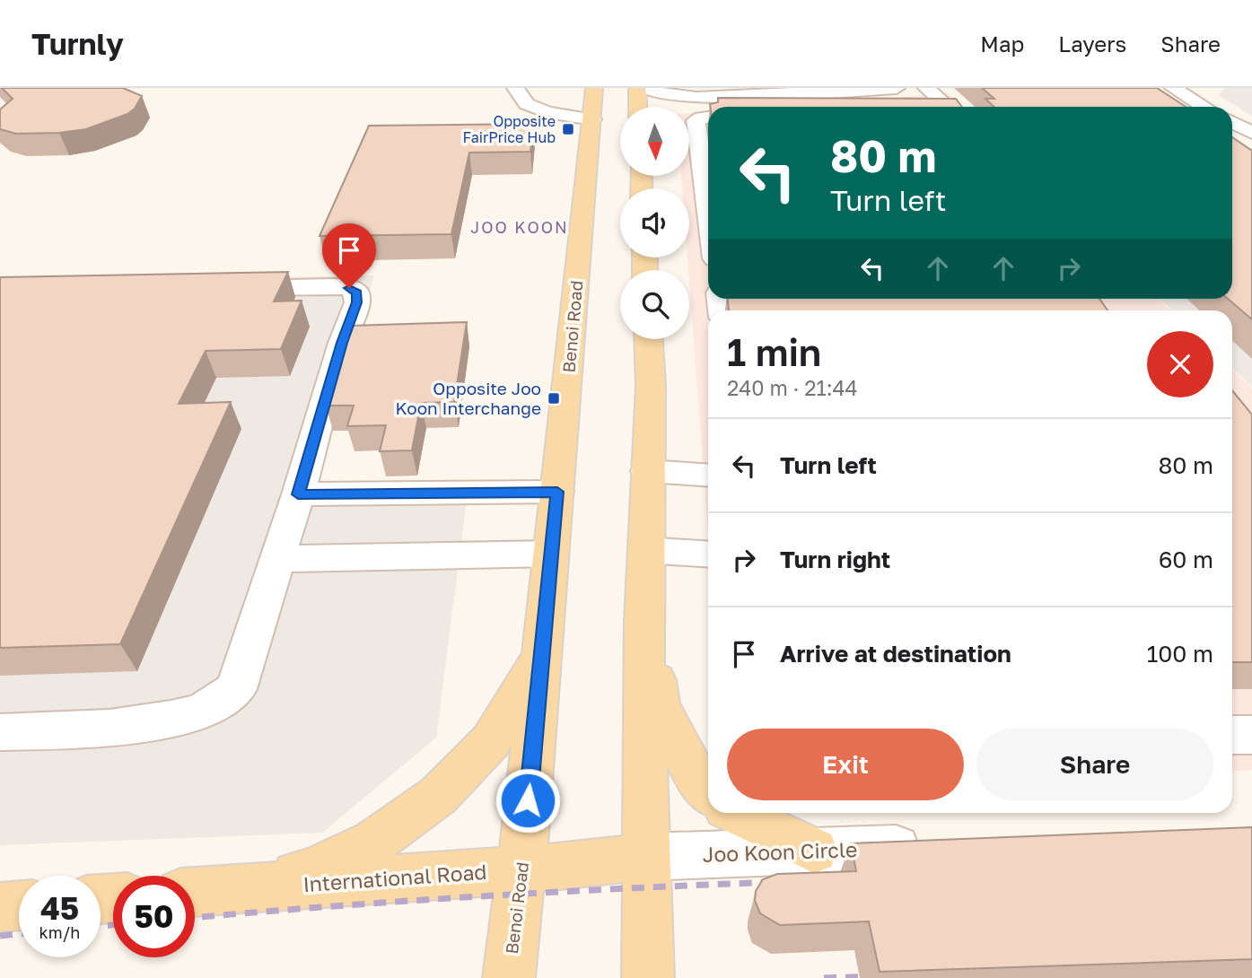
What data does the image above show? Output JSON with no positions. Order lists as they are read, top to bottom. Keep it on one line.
{"streets":{"main road":["Benoi Road","International Road"],"street":["Joo Koon Circle"]},"crossings":[["Benoi Road","International Road"],["Joo Koon Circle","International Road"]],"districts":["JOO KOON"],"places":{"transit":["Opposite FairPrice Hub","Opposite Joo Koon Interchange"]},"north":"bottom","page":{"header":"Turnly","nav":["Map","Layers","Share"],"turn":["80 m","Turn left"],"heading":["1 min","240 m · 21:44"],"list":[{"name":"Turn left","value":"80 m"},{"name":"Turn right","value":"60 m"},{"name":"Arrive at destination","value":"100 m"}],"buttons":["Exit","Share"],"speed":"45 km/h","limit":"50"}}
